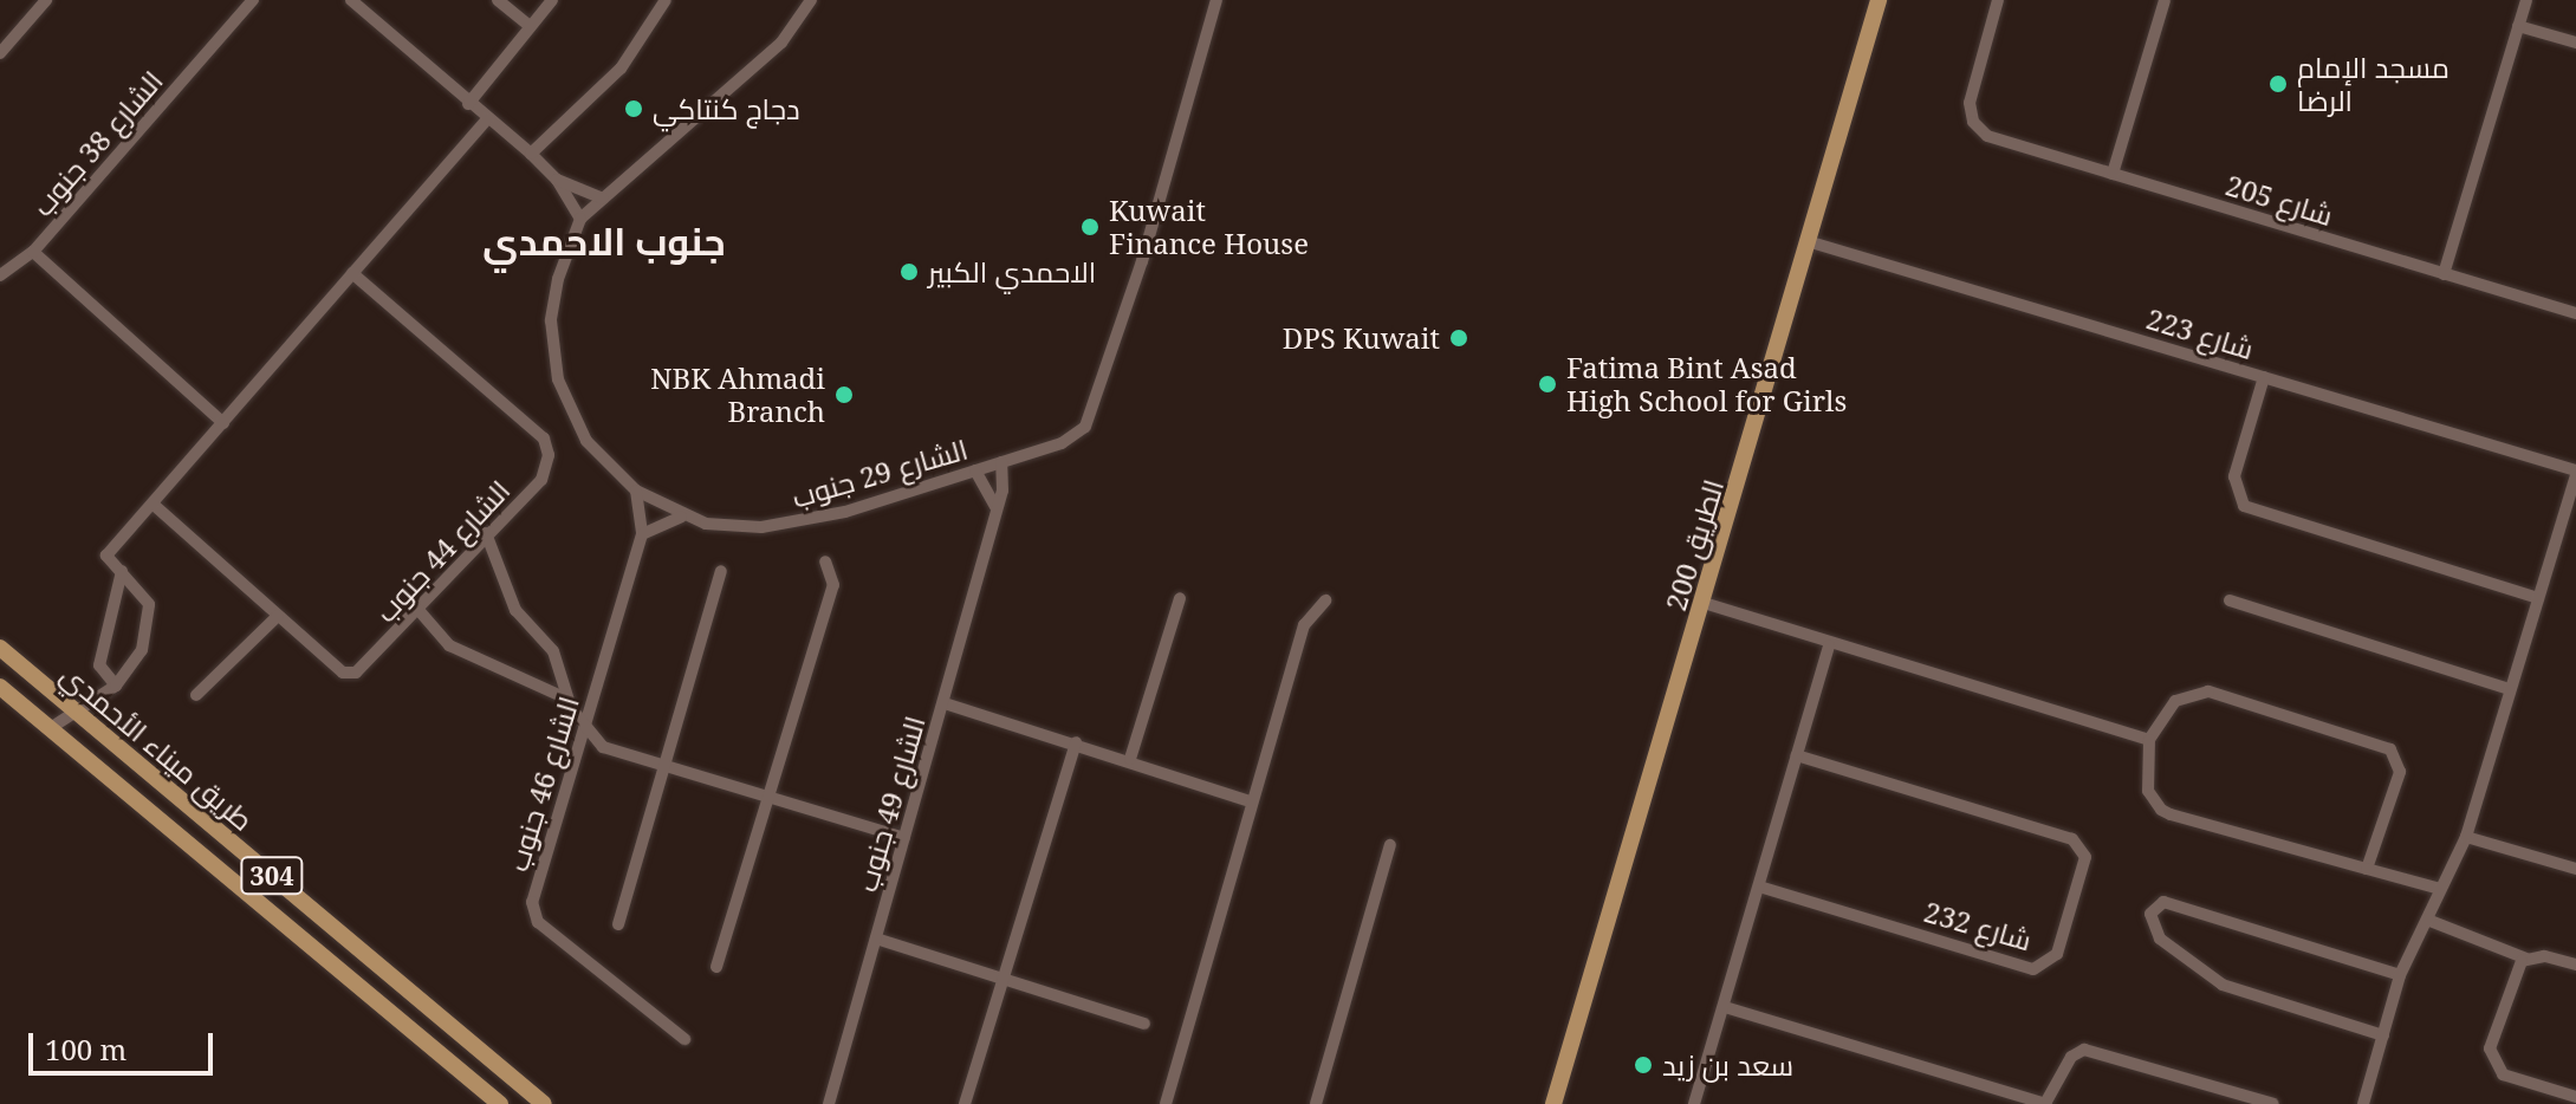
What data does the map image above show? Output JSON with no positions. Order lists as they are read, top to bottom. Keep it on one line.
{"streets":{"main road":["الطريق 200","طريق ميناء الأحمدي","304"],"street":["الشارع 38 جنوب","شارع 205","شارع 223","الشارع 29 جنوب","الشارع 44 جنوب","الشارع 46 جنوب","الشارع 49 جنوب","شارع 232"]},"crossings":[["شارع 223","الطريق 200"],["الشارع 29 جنوب","الشارع 46 جنوب"],["الشارع 29 جنوب","الشارع 49 جنوب"]],"districts":["جنوب الاحمدي"],"places":["مسجد الإمام الرضا","دجاج كنتاكي","Kuwait Finance House","الاحمدي الكبير","DPS Kuwait","Fatima Bint Asad High School for Girls","NBK Ahmadi Branch","سعد بن زيد"],"scale_bar":"100 m"}
